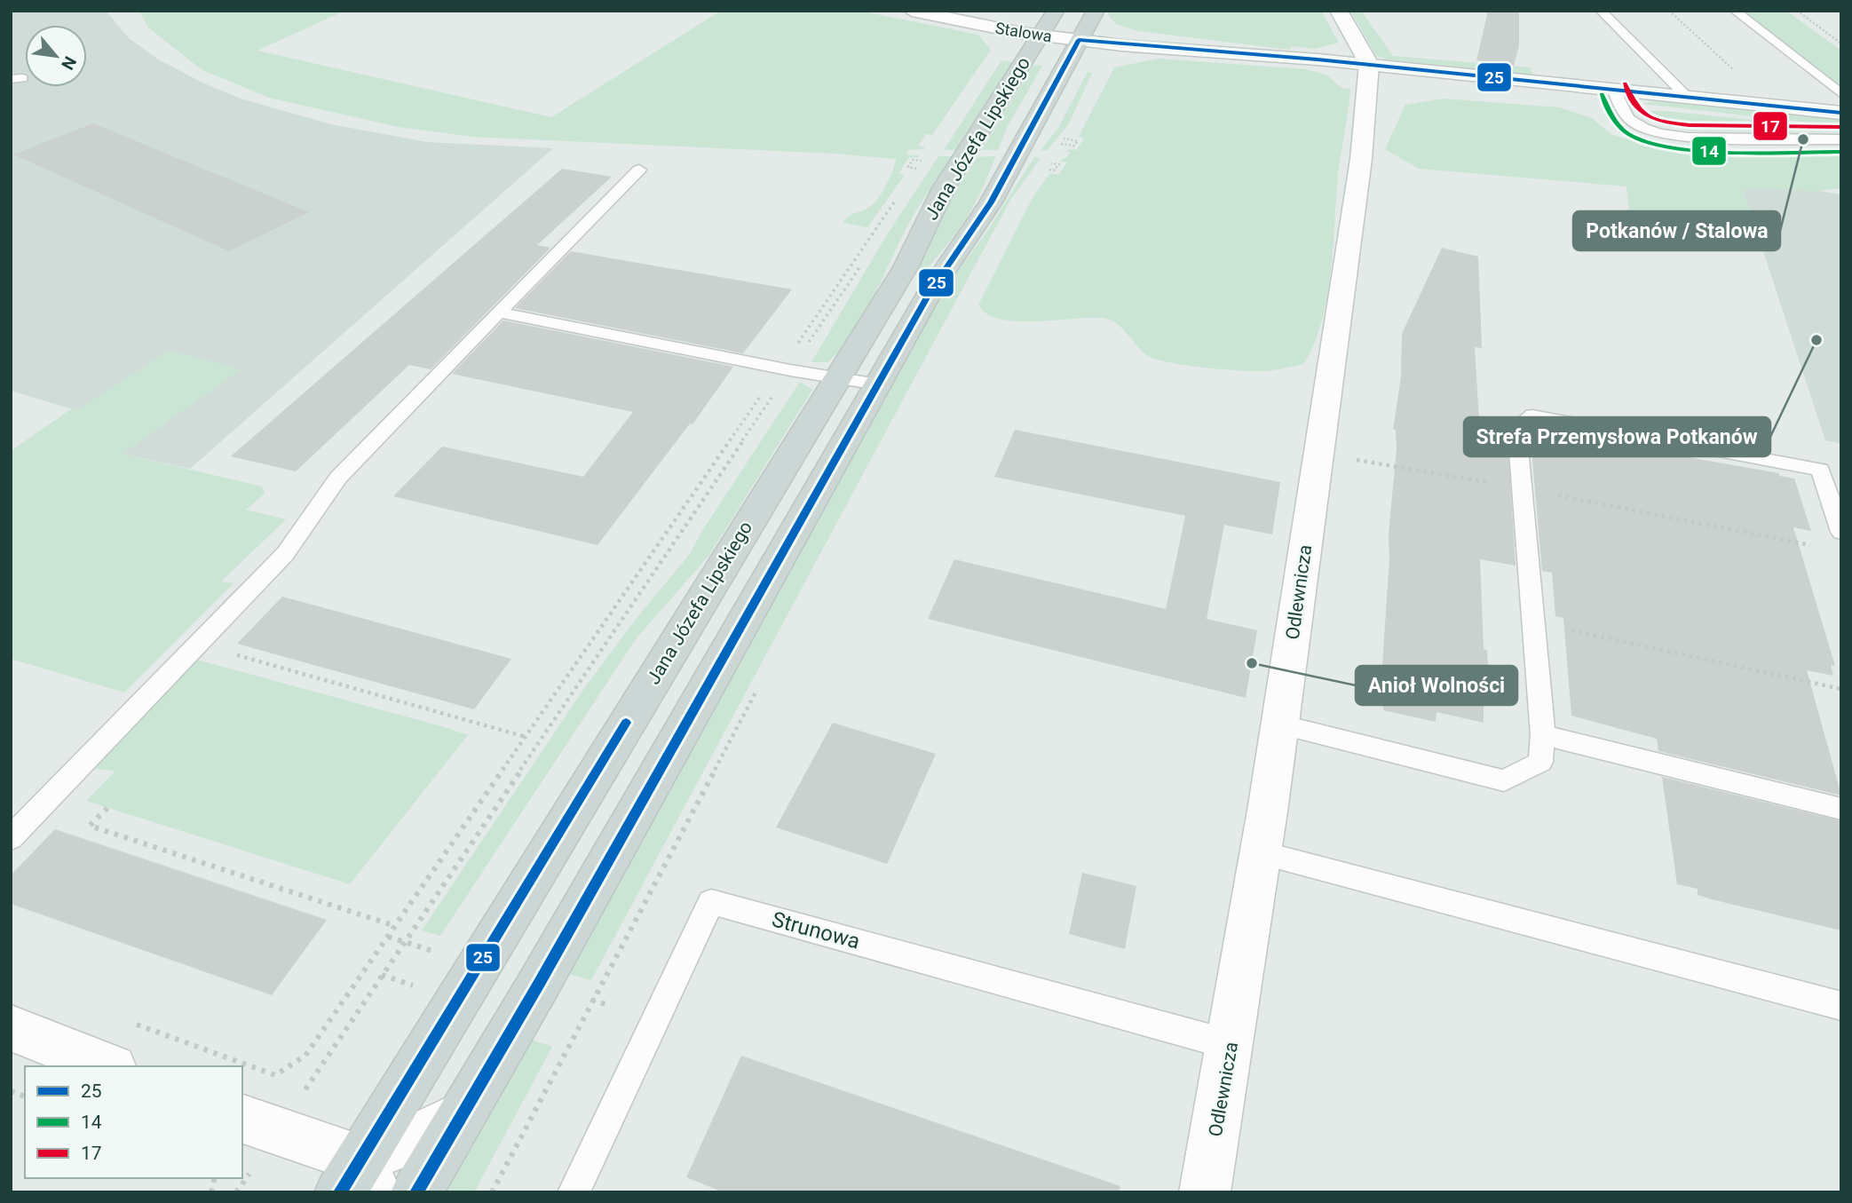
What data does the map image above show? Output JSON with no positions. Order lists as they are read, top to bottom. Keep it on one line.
{"streets":{"main road":["Jana Józefa Lipskiego"],"street":["Stalowa","Odlewnicza"],"lane":["Strunowa"]},"crossings":[["Stalowa","Jana Józefa Lipskiego"],["Stalowa","Odlewnicza"],["Odlewnicza","Strunowa"]],"places":["Potkanów / Stalowa","Strefa Przemysłowa Potkanów","Anioł Wolności"],"lines":["transit line 25","transit line 17","transit line 14"],"legend":["25","14","17"],"north":"bottom right"}
